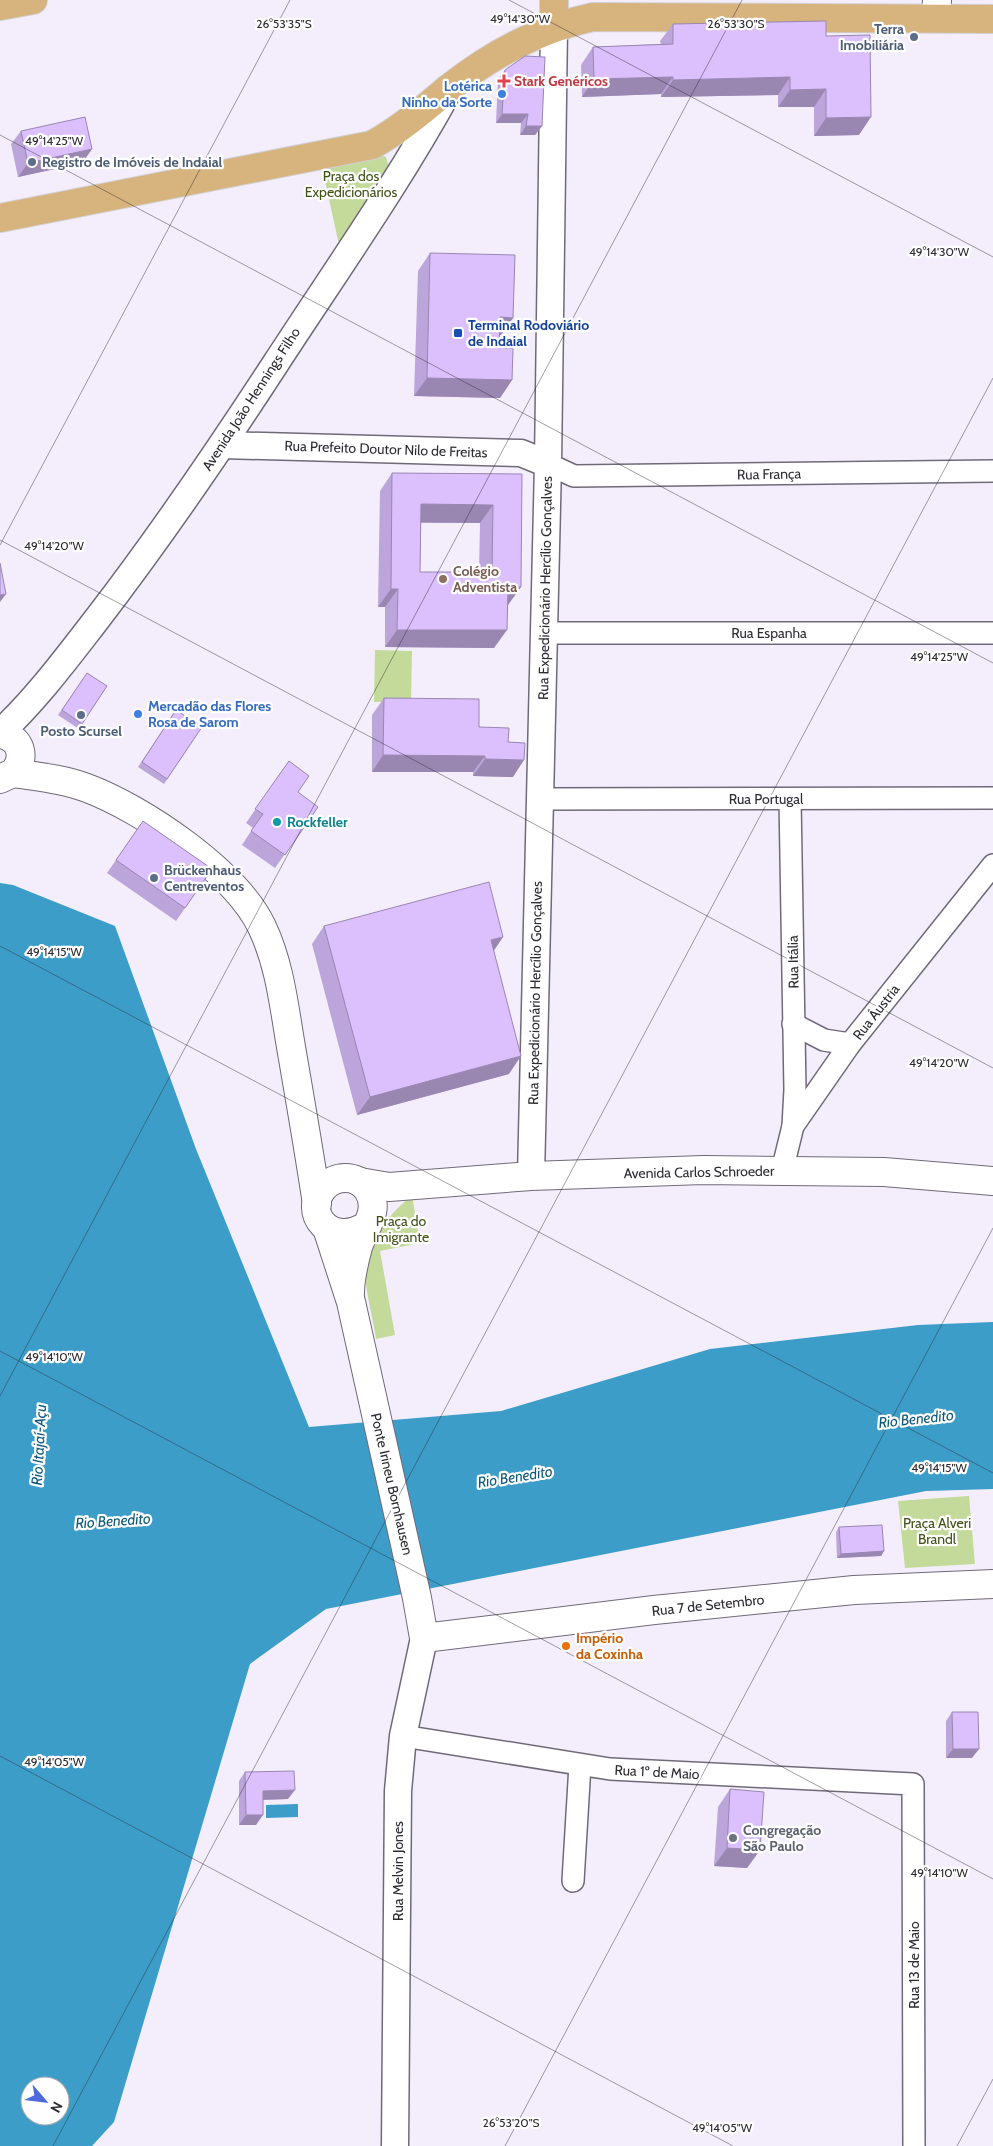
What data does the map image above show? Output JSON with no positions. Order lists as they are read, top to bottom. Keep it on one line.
{"streets":{"main road":["Avenida Carlos Schroeder","Ponte Irineu Bornhausen","Rua 7 de Setembro","Rua Melvin Jones"],"street":["Avenida João Hennings Filho","Rua Prefeito Doutor Nilo de Freitas","Rua França","Rua Expedicionário Hercílio Gonçalves","Rua Espanha","Rua Portugal","Rua Itália","Rua Áustria","Rua 1º de Maio","Rua 13 de Maio"]},"crossings":[["Avenida João Hennings Filho","Rua Prefeito Doutor Nilo de Freitas"],["Avenida João Hennings Filho","Avenida Carlos Schroeder"],["Rua Prefeito Doutor Nilo de Freitas","Rua França"],["Rua Prefeito Doutor Nilo de Freitas","Rua Expedicionário Hercílio Gonçalves"],["Rua França","Rua Expedicionário Hercílio Gonçalves"],["Rua Expedicionário Hercílio Gonçalves","Rua Espanha"],["Rua Expedicionário Hercílio Gonçalves","Rua Portugal"],["Rua Expedicionário Hercílio Gonçalves","Avenida Carlos Schroeder"],["Rua Portugal","Rua Itália"],["Rua Itália","Rua Áustria"],["Rua Áustria","Avenida Carlos Schroeder"],["Avenida Carlos Schroeder","Ponte Irineu Bornhausen"],["Ponte Irineu Bornhausen","Rua Melvin Jones"],["Rua 7 de Setembro","Rua Melvin Jones"],["Rua 1º de Maio","Rua Melvin Jones"],["Rua 1º de Maio","Rua 13 de Maio"]],"water":["Rio Benedito","Rio Itajaí-Açu"],"parks":["Praça dos Expedicionários","Praça do Imigrante","Praça Alveri Brandl"],"places":{"other":["Terra Imobiliária","Lotérica Ninho da Sorte","Registro de Imóveis de Indaial","Colégio Adventista","Mercadão das Flores Rosa de Sarom","Posto Scursel","Rockfeller","Brückenhaus Centreventos","Império da Coxinha","Congregação São Paulo"],"health":["Stark Genéricos"],"transit":["Terminal Rodoviário de Indaial"]},"north":"bottom right","coordinates":["49°14'30\"W","26°53'35\"S","26°53'30\"S","49°14'25\"W","49°14'20\"W","49°14'15\"W","49°14'10\"W","49°14'05\"W","26°53'20\"S"]}
